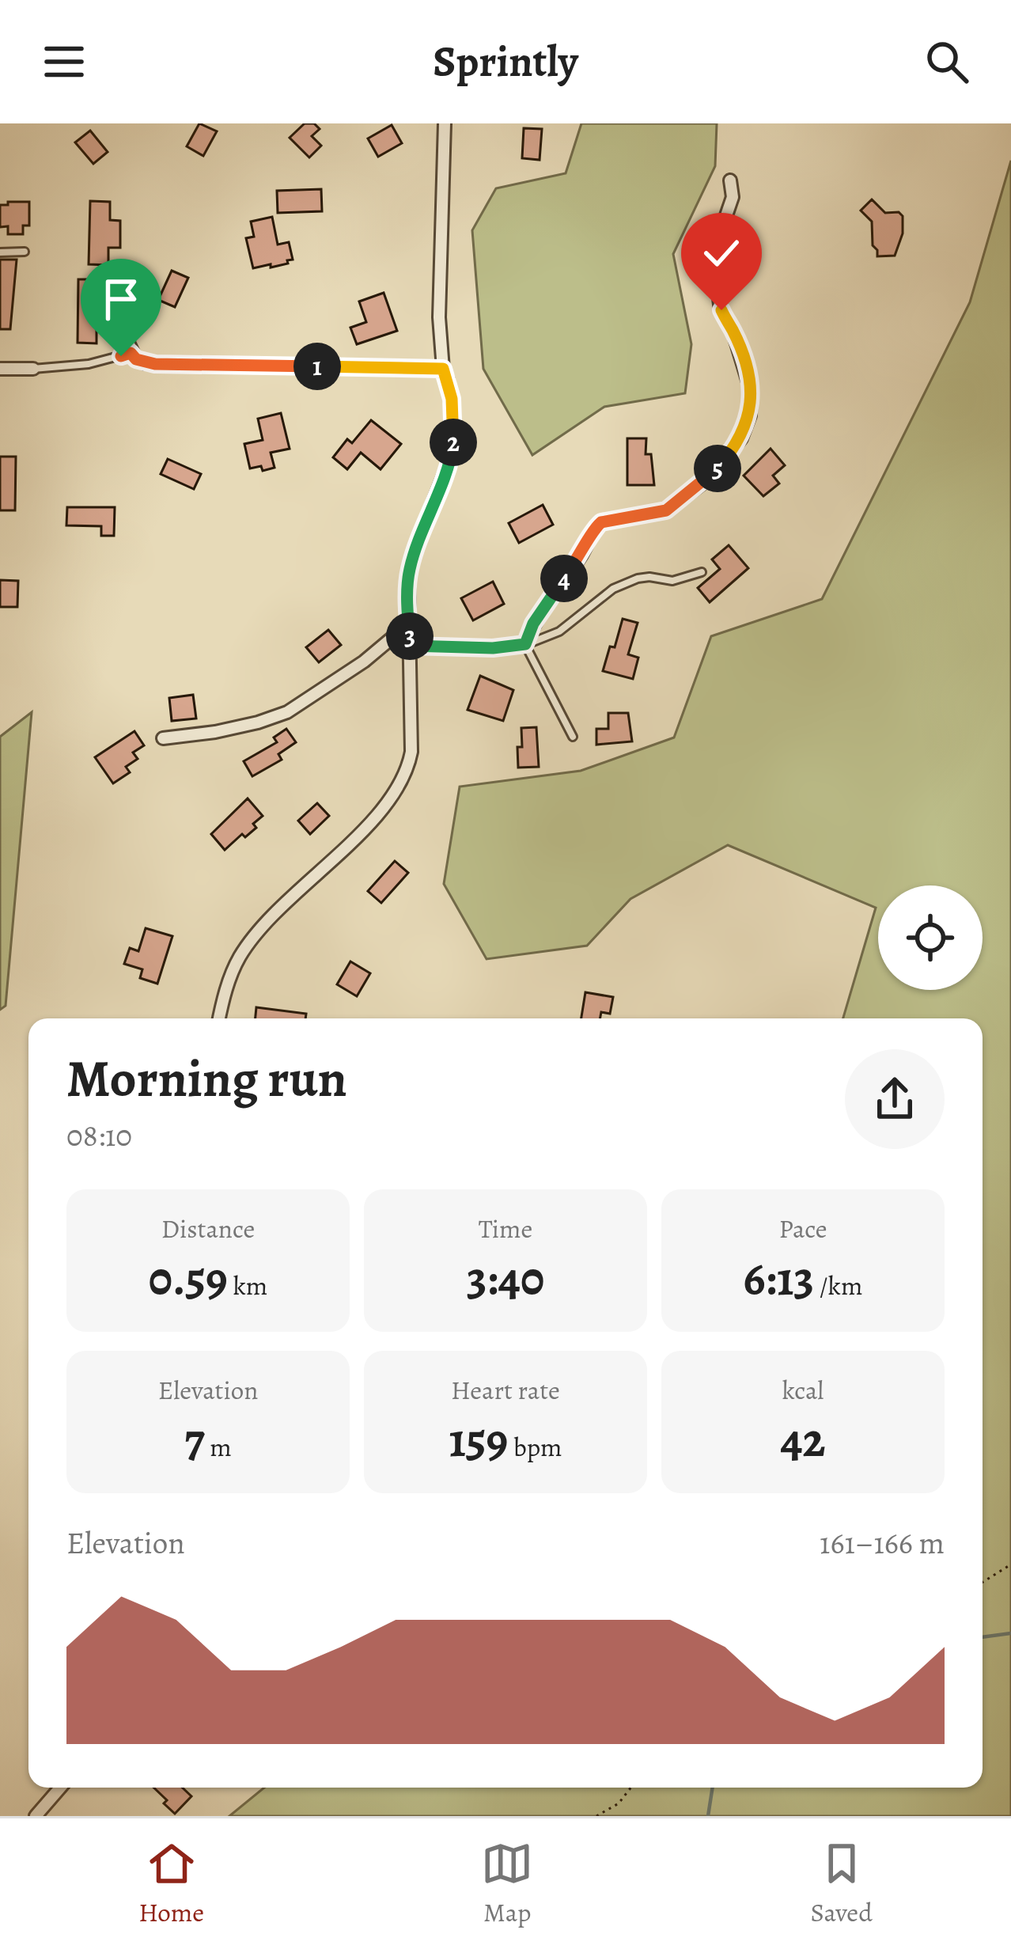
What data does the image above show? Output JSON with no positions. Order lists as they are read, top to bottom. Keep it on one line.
{"page":{"header":"Sprintly","pins":["1","2","5","4","3"],"heading":["Morning run","08:10"],"stats":[["Distance","0.59 km"],["Time","3:40"],["Pace","6:13 /km"],["Elevation","7 m"],["Heart rate","159 bpm"],["kcal","42"]],"chart":["Elevation","161–166 m"],"tabs":["Home","Map","Saved"]}}
